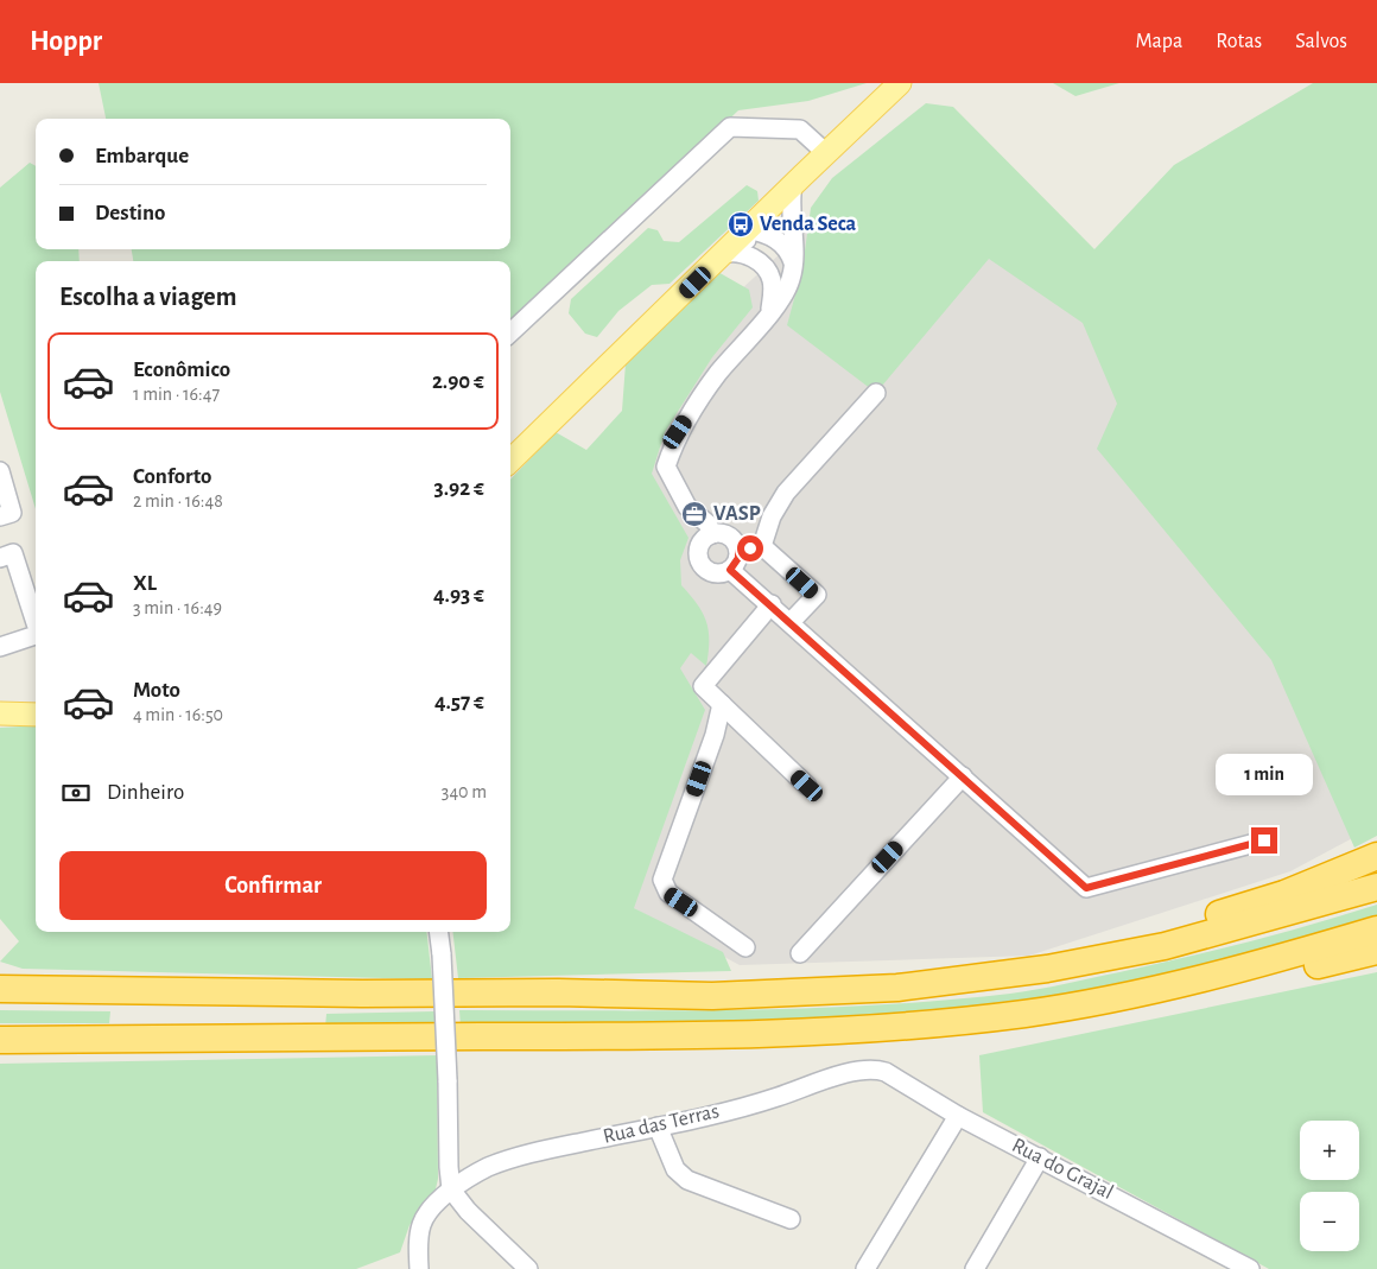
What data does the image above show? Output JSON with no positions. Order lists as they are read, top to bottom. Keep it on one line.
{"streets":{"street":["Rua das Terras","Rua do Grajal"]},"crossings":[["Rua das Terras","Rua do Grajal"]],"places":{"bus stop":["Venda Seca"],"office":["VASP"]},"page":{"header":"Hoppr","nav":["Mapa","Rotas","Salvos"],"banner":["Embarque","Destino"],"heading":"Escolha a viagem","list":[{"name":"Econômico","note":"1 min · 16:47","value":"2.90 €"},{"name":"Conforto","note":"2 min · 16:48","value":"3.92 €"},{"name":"XL","note":"3 min · 16:49","value":"4.93 €"},{"name":"Moto","note":"4 min · 16:50","value":"4.57 €"}],"bubble":"1 min","pay":["Dinheiro","340 m"],"buttons":"Confirmar","map_buttons":["+","−"]}}
